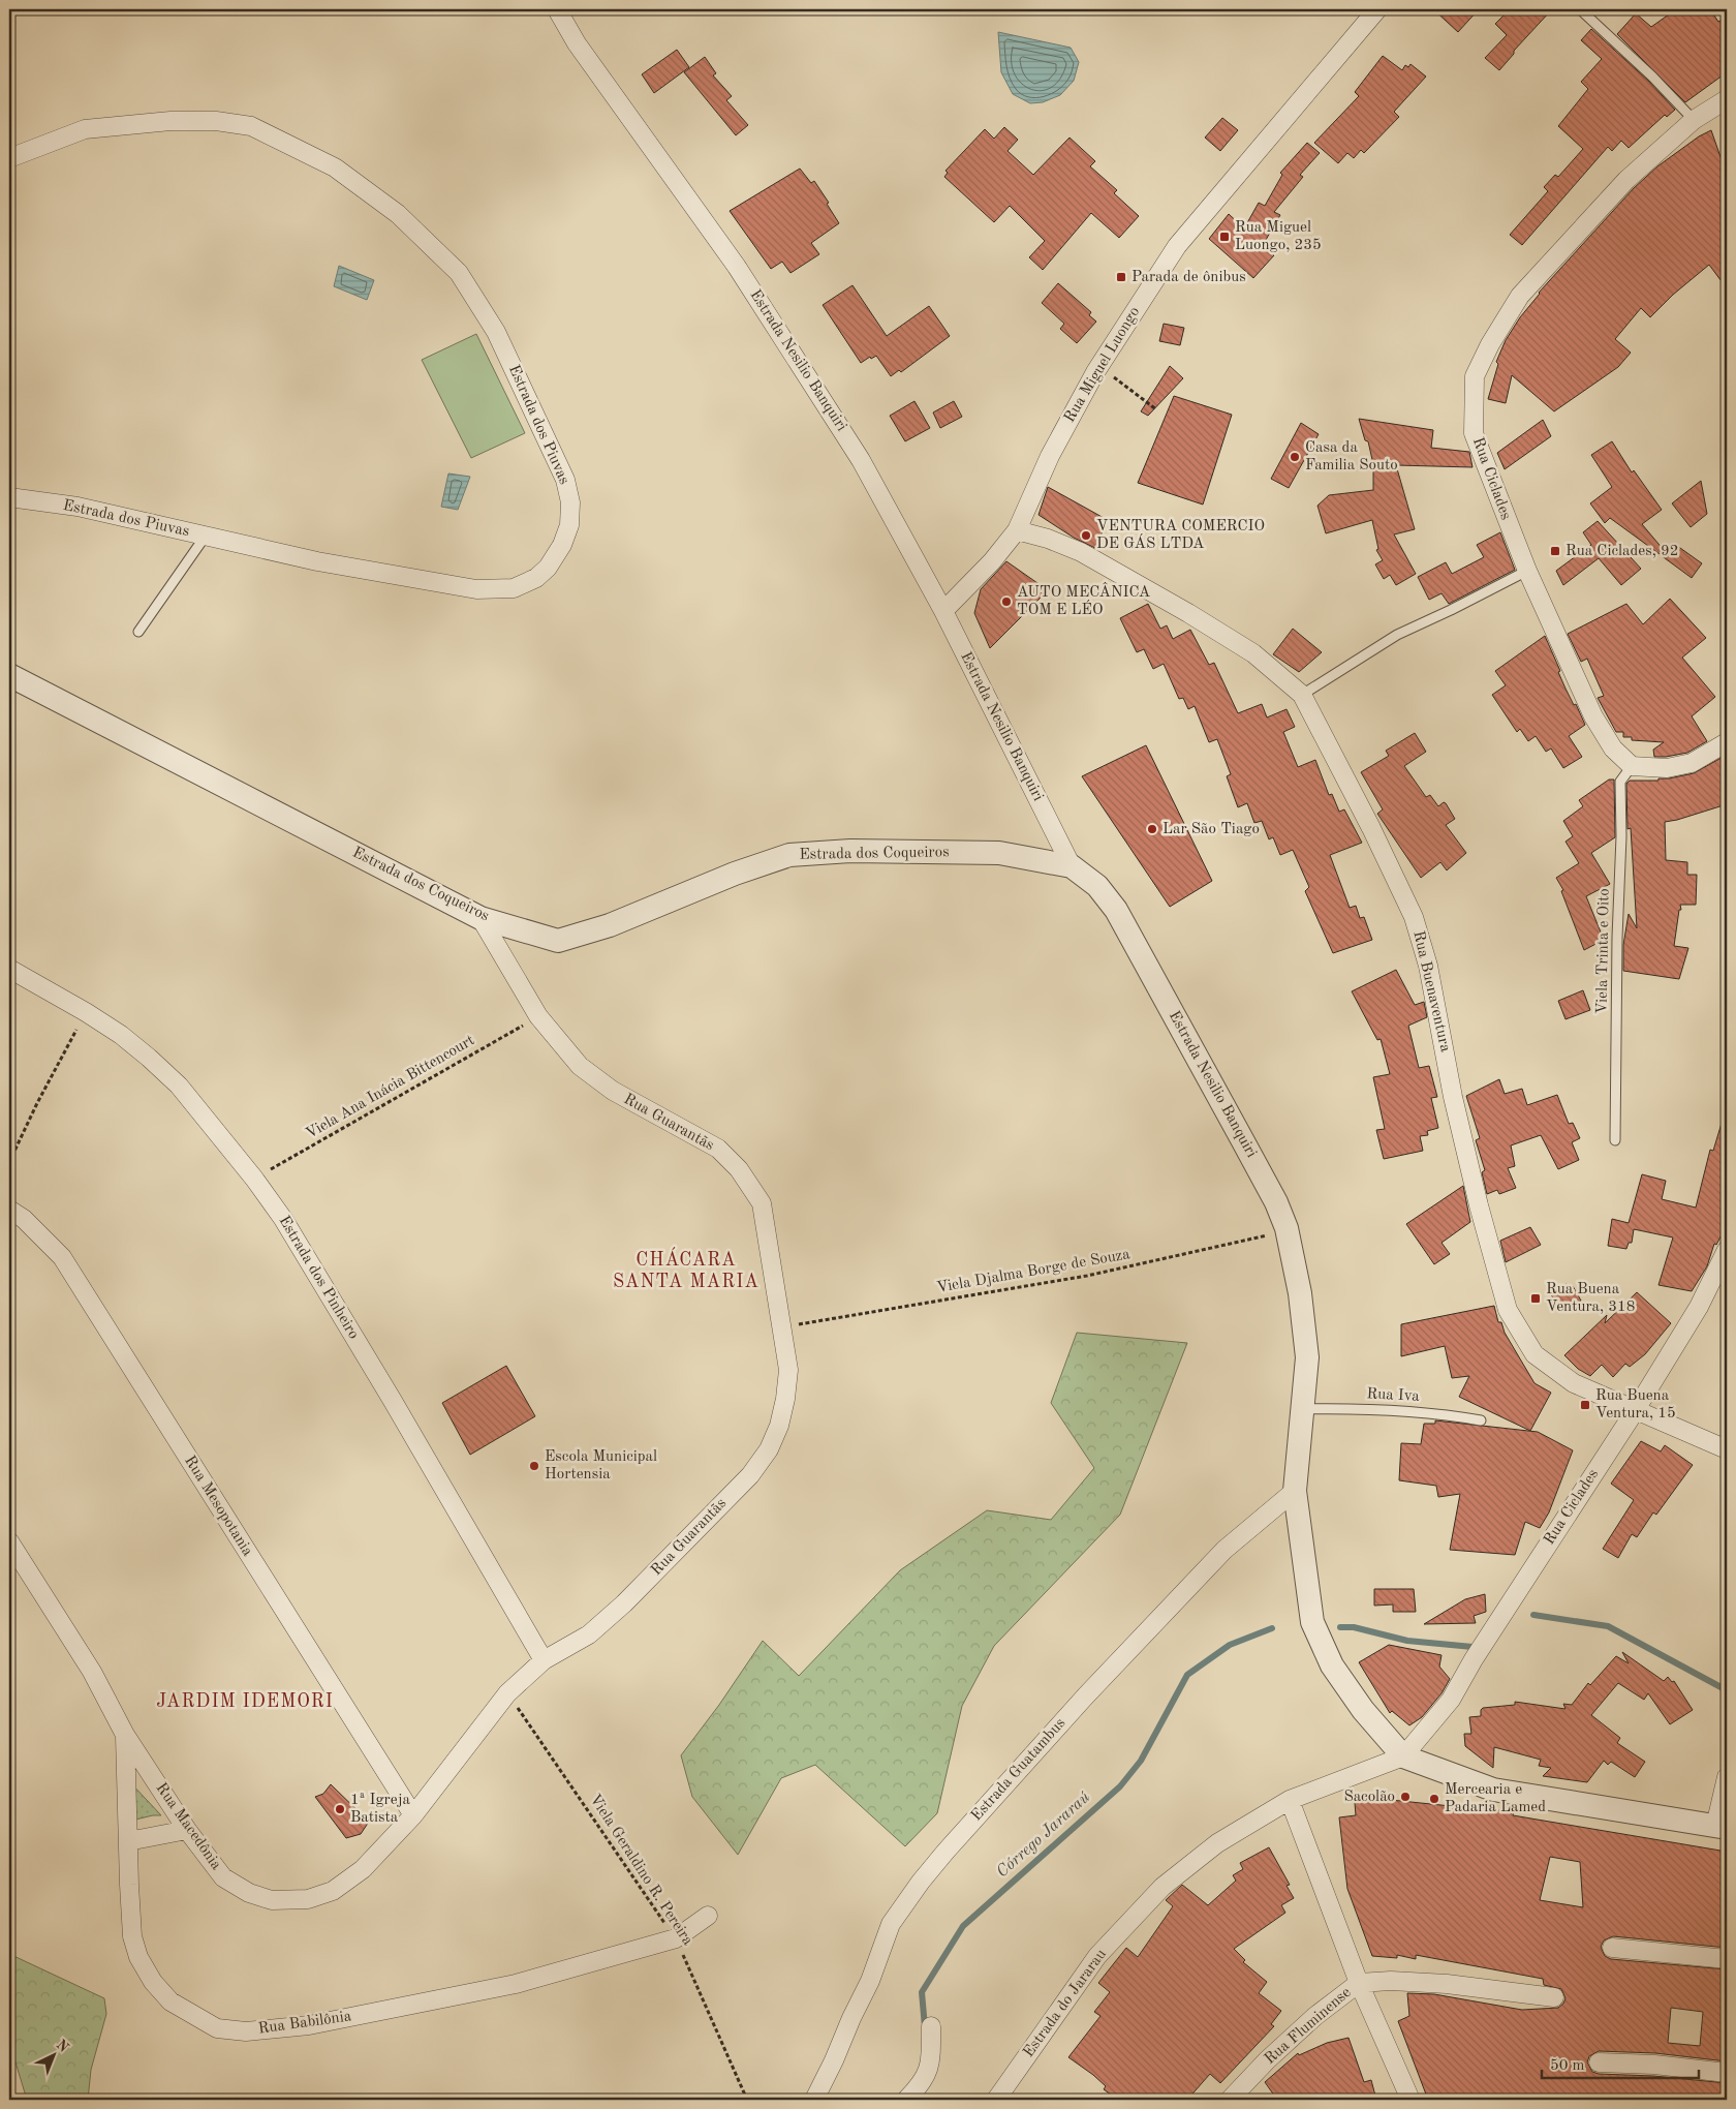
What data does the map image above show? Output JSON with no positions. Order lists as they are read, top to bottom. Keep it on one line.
{"streets":{"street":["Estrada Nesilio Banquiri","Rua Miguel Luongo","Estrada dos Piuvas","Rua Ciclades","Estrada dos Coqueiros","Rua Buenaventura","Rua Guarantãs","Estrada dos Pinheiro","Rua Mesopotania","Estrada Guatambus","Rua Macedônia","Estrada do Jararau","Rua Babilônia","Rua Fluminense"],"lane":["Viela Trinta e Oito","Rua Iva"],"path":["Viela Ana Inácia Bittencourt","Viela Djalma Borge de Souza","Viela Geraldino R. Pereira"]},"crossings":[["Estrada Nesilio Banquiri","Rua Miguel Luongo"],["Estrada Nesilio Banquiri","Rua Ciclades"],["Estrada Nesilio Banquiri","Estrada dos Coqueiros"],["Estrada Nesilio Banquiri","Viela Djalma Borge de Souza"],["Estrada Nesilio Banquiri","Rua Iva"],["Estrada Nesilio Banquiri","Estrada Guatambus"],["Estrada Nesilio Banquiri","Estrada do Jararau"],["Rua Miguel Luongo","Rua Buenaventura"],["Rua Ciclades","Viela Trinta e Oito"],["Rua Ciclades","Rua Buenaventura"],["Rua Ciclades","Estrada do Jararau"],["Estrada dos Coqueiros","Rua Guarantãs"],["Viela Ana Inácia Bittencourt","Rua Guarantãs"],["Viela Ana Inácia Bittencourt","Estrada dos Pinheiro"],["Rua Guarantãs","Viela Djalma Borge de Souza"],["Rua Guarantãs","Estrada dos Pinheiro"],["Rua Guarantãs","Rua Macedônia"],["Estrada dos Pinheiro","Rua Macedônia"],["Rua Mesopotania","Rua Macedônia"],["Rua Macedônia","Viela Geraldino R. Pereira"],["Rua Macedônia","Rua Babilônia"],["Viela Geraldino R. Pereira","Rua Babilônia"]],"districts":["CHÁCARA SANTA MARIA","JARDIM IDEMORI"],"water":["Córrego Jararaú"],"places":{"transit":["Rua Miguel Luongo, 235","Parada de ônibus","Rua Ciclades, 92","Rua Buena Ventura, 318","Rua Buena Ventura, 15"],"other":["Casa da Familia Souto","VENTURA COMERCIO DE GÁS LTDA","AUTO MECÂNICA TOM E LÉO","Lar São Tiago","Escola Municipal Hortensia","Sacolão","Mercearia e Padaria Lamed","1ª Igreja Batista"]},"scale_bar":"50 m","north":"top right"}
